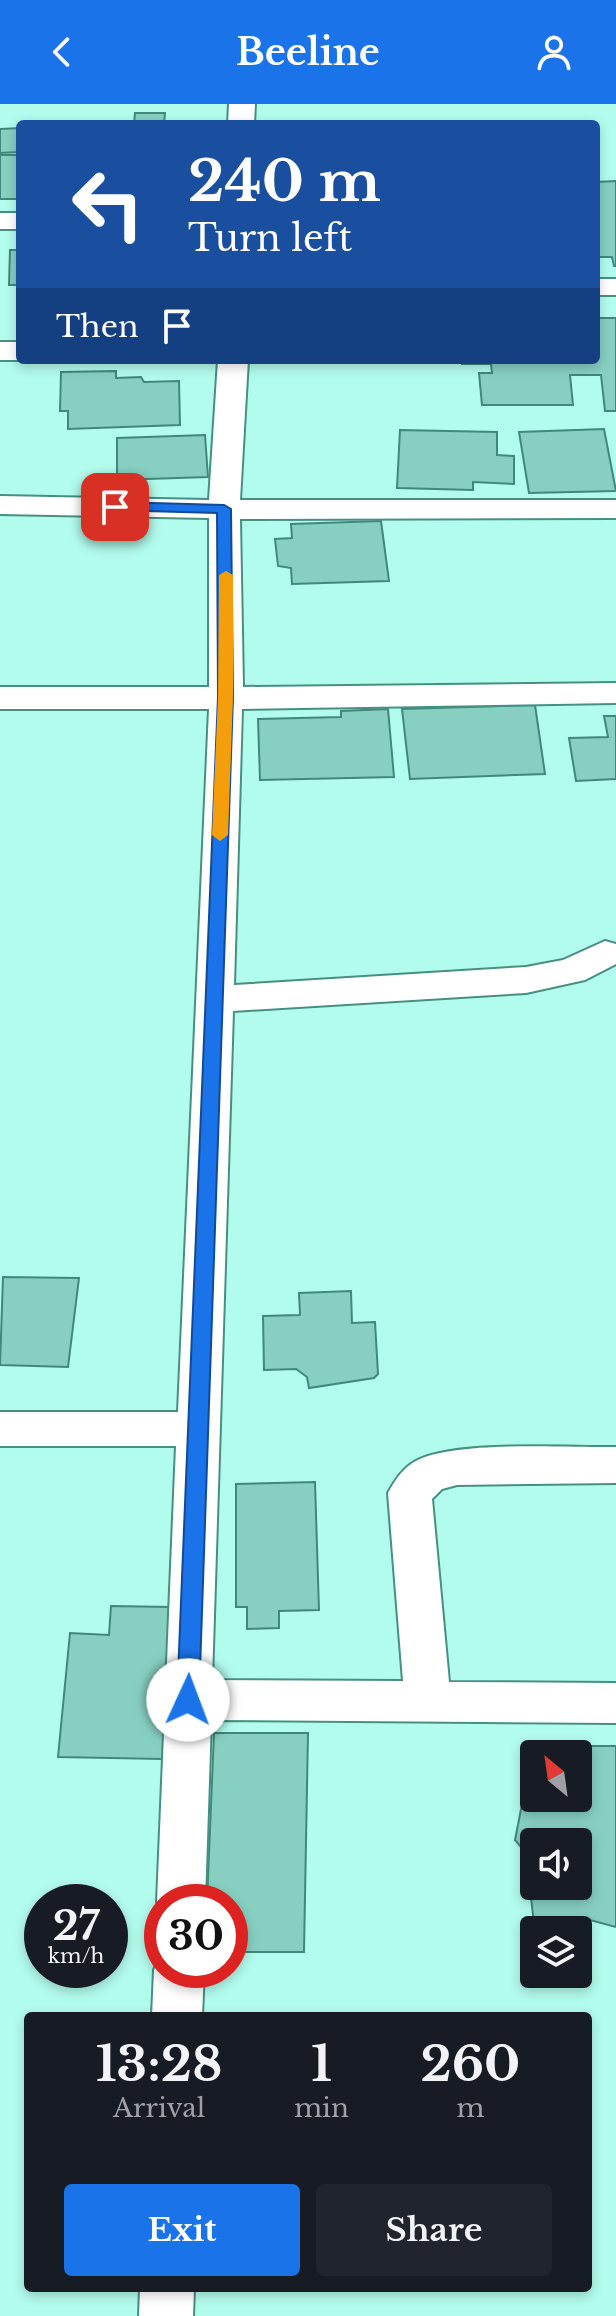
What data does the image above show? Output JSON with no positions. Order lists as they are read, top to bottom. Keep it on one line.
{"north":"top left","page":{"header":"Beeline","turn":["240 m","Turn left"],"then":"Then","speed":"27 km/h","limit":"30","eta":["13:28","Arrival","1","min","260","m"],"buttons":["Exit","Share"]}}
